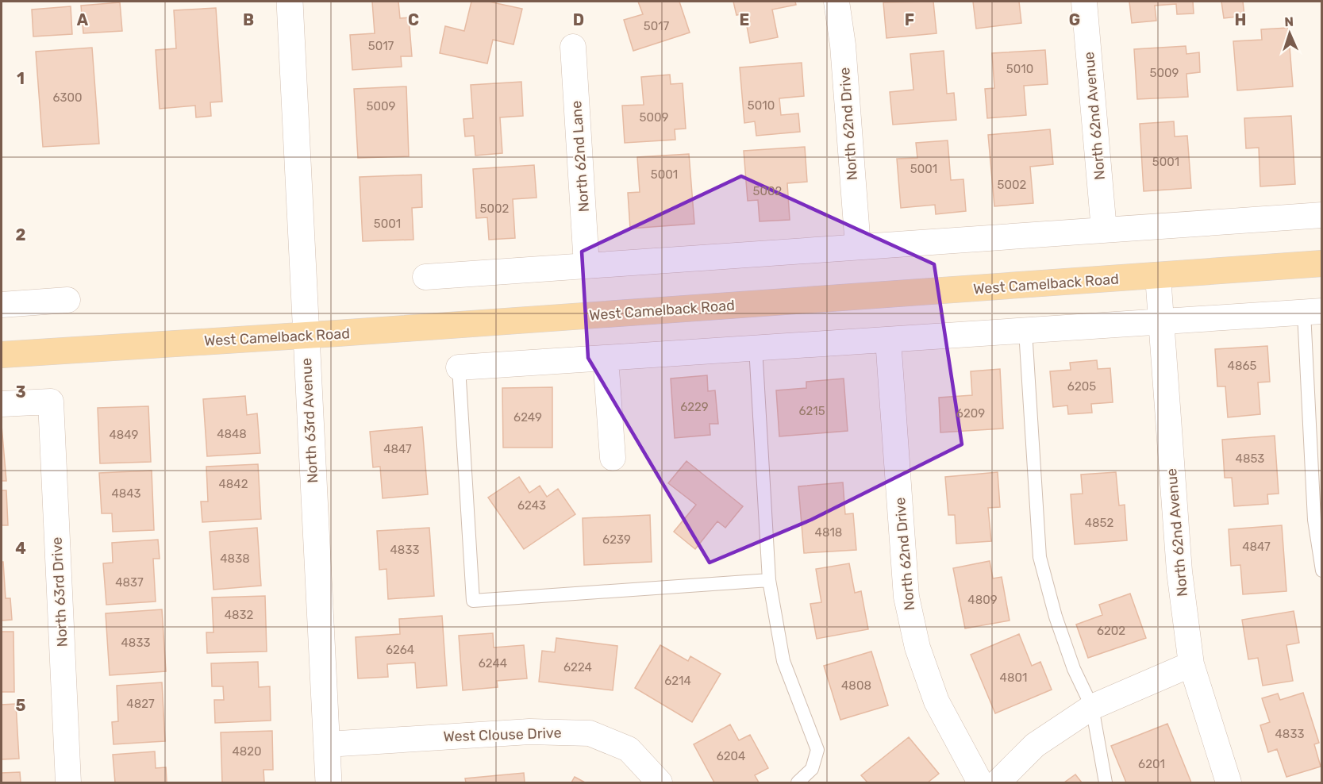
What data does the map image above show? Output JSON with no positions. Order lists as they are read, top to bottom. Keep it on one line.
{"streets":{"main road":["West Camelback Road"],"street":["North 62nd Avenue","North 62nd Drive","North 62nd Lane","North 63rd Avenue","North 63rd Drive","West Clouse Drive"]},"crossings":[["North 62nd Avenue","West Camelback Road"],["West Camelback Road","North 63rd Avenue"],["North 63rd Avenue","West Clouse Drive"]],"house_numbers":["5017","5017","5010","5009","6300","5010","5009","5009","5001","5001","5001","5002","5002","5002","5001","4865","6205","6229","6215","6209","6249","4848","4849","4847","4853","4842","4843","6243","4852","4818","6239","4847","4833","4838","4837","4809","4832","6202","4833","6264","6244","6224","4801","6214","4808","4827","4833","4820","6204","6201"],"north":"top","grid":{"columns":["A","B","C","D","E","F","G","H"],"rows":["1","2","3","4","5"]}}
